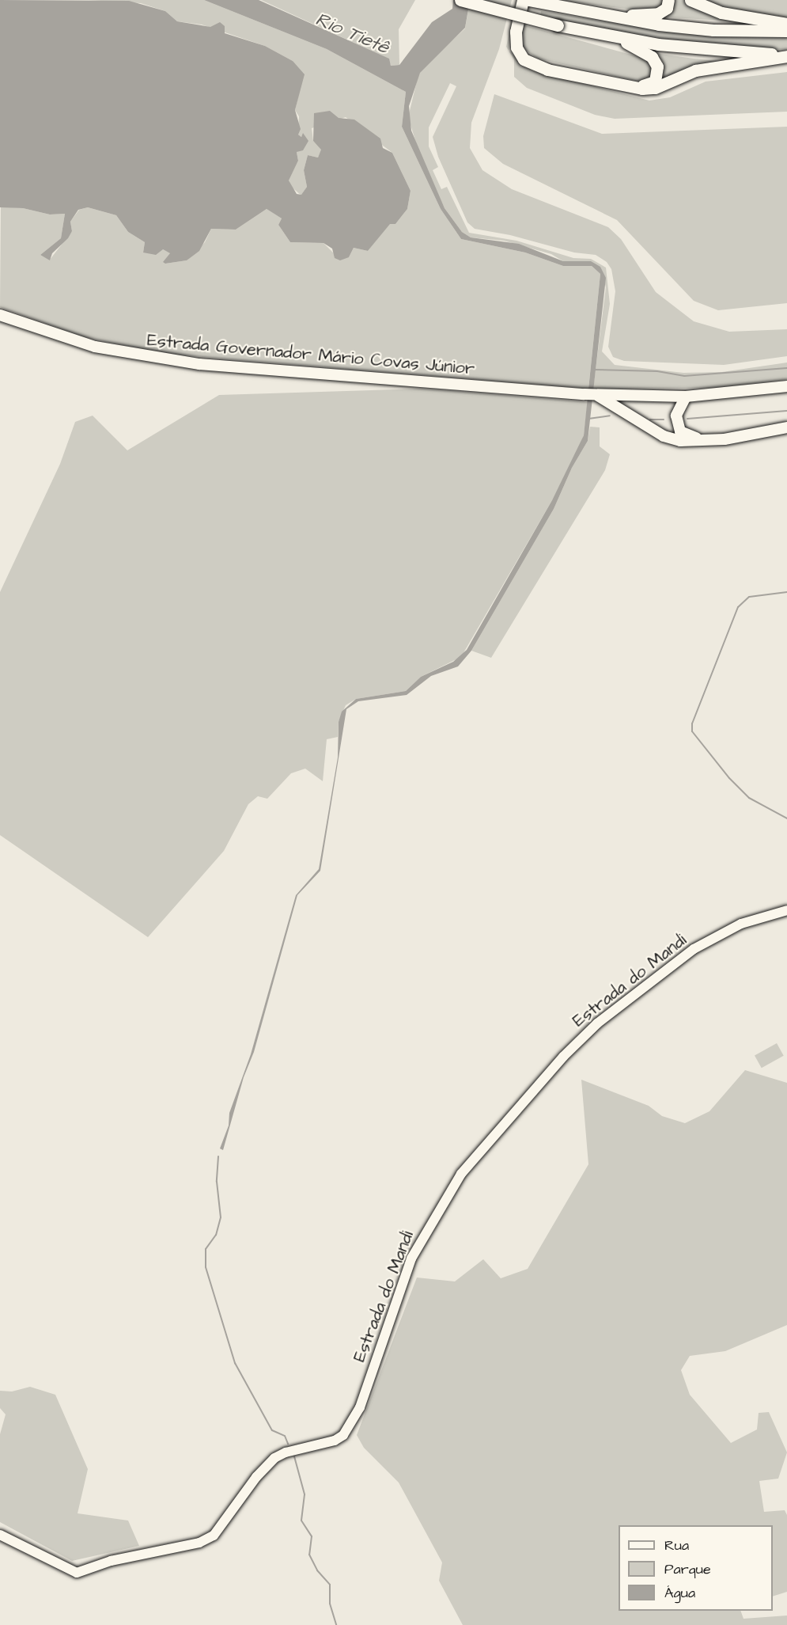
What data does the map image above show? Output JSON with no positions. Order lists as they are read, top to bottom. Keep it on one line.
{"streets":{"highway":["Estrada Governador Mário Covas Júnior"],"main road":["Estrada do Mandi"]},"water":["Rio Tietê"],"legend":["Rua","Parque","Água"]}
